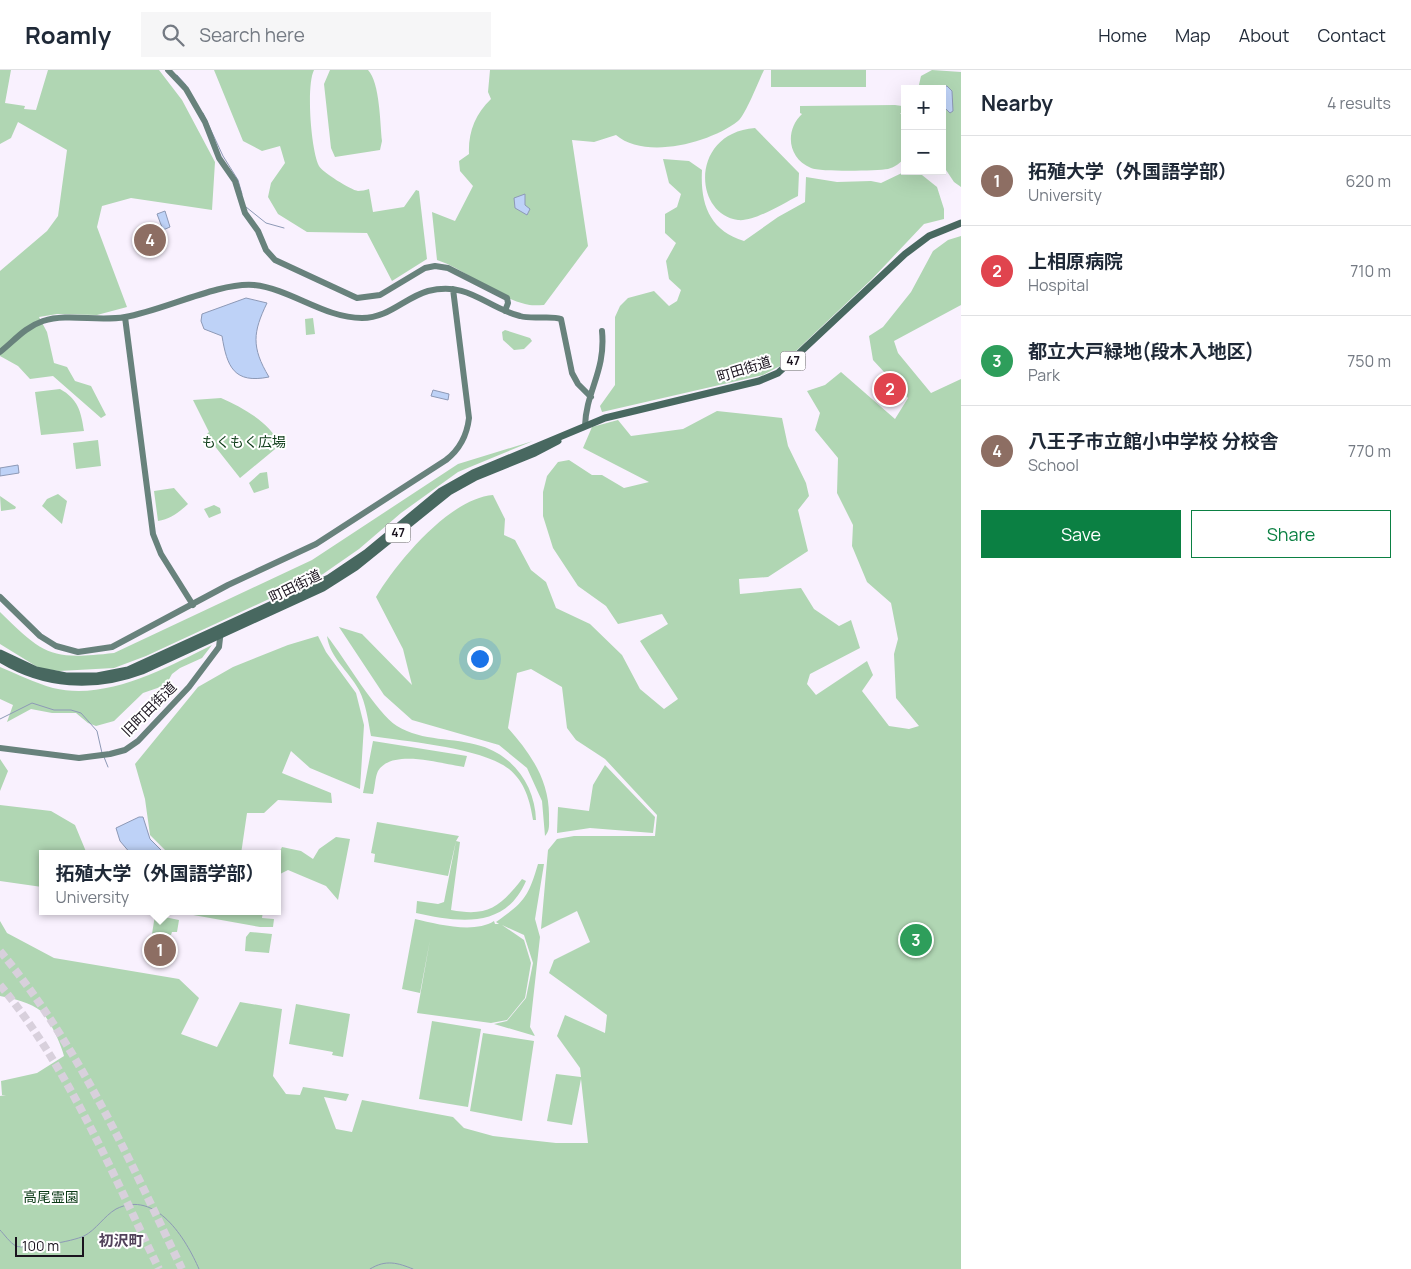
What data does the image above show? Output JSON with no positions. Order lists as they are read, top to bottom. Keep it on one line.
{"streets":{"main road":["47","町田街道"],"street":["旧町田街道"]},"crossings":[["町田街道","旧町田街道"]],"districts":["初沢町"],"parks":["もくもく広場","高尾霊園"],"scale_bar":"100 m","page":{"header":"Roamly","search":"Search here","nav":["Home","Map","About","Contact"],"heading":["Nearby","4 results"],"map_buttons":["+","−"],"list":[{"mark":"1","name":"拓殖大学（外国語学部）","note":"University","value":"620 m"},{"mark":"2","name":"上相原病院","note":"Hospital","value":"710 m"},{"mark":"3","name":"都立大戸緑地(段木入地区)","note":"Park","value":"750 m"},{"mark":"4","name":"八王子市立館小中学校 分校舎","note":"School","value":"770 m"}],"pins":["4","2","3","1"],"buttons":["Save","Share"],"popup":["拓殖大学（外国語学部）","University"],"scale":"100 m"}}
